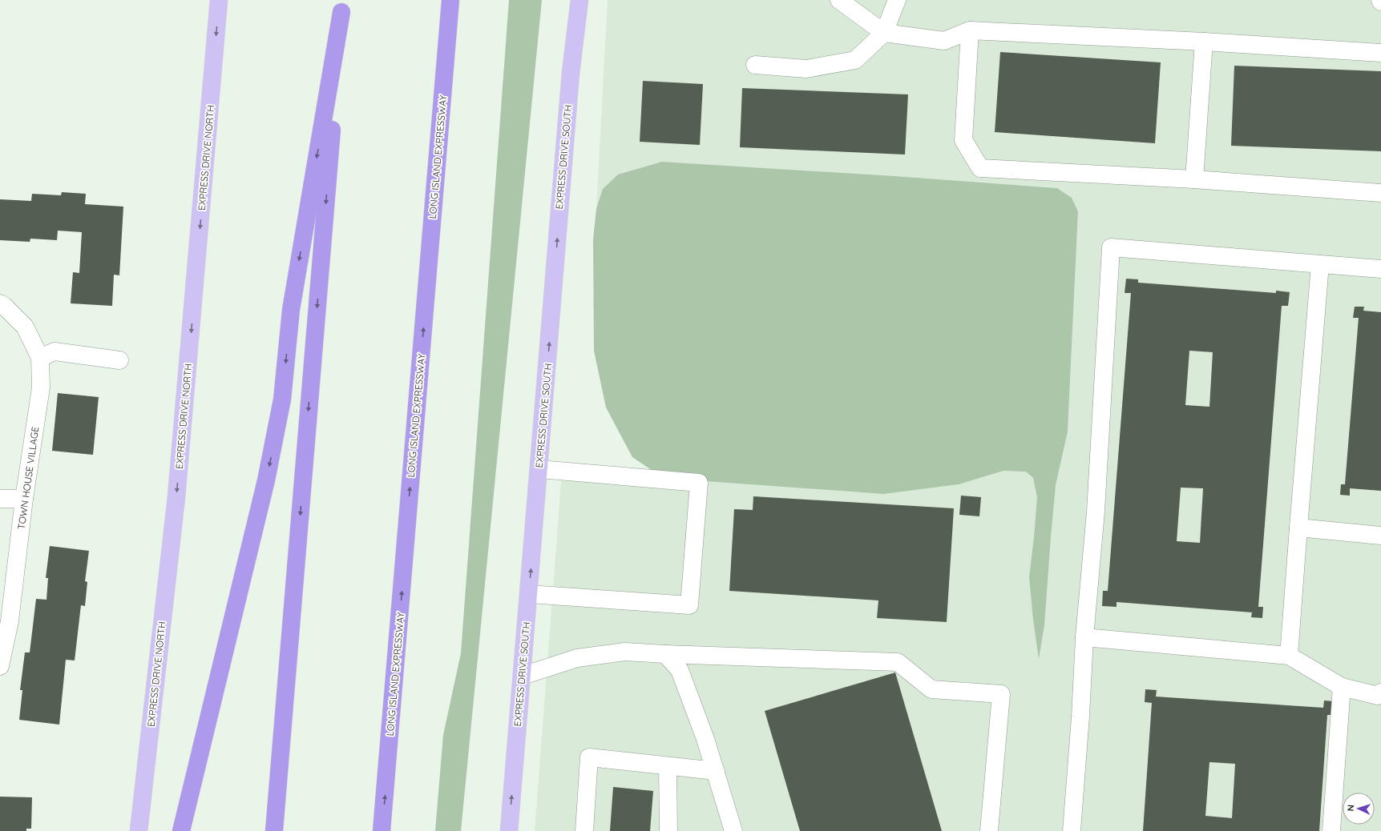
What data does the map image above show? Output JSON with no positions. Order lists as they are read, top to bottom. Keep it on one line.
{"streets":{"highway":["LONG ISLAND EXPRESSWAY"],"main road":["EXPRESS DRIVE SOUTH","EXPRESS DRIVE NORTH"],"street":["TOWN HOUSE VILLAGE"]},"one_way":["EXPRESS DRIVE SOUTH","EXPRESS DRIVE NORTH"],"north":"left"}
